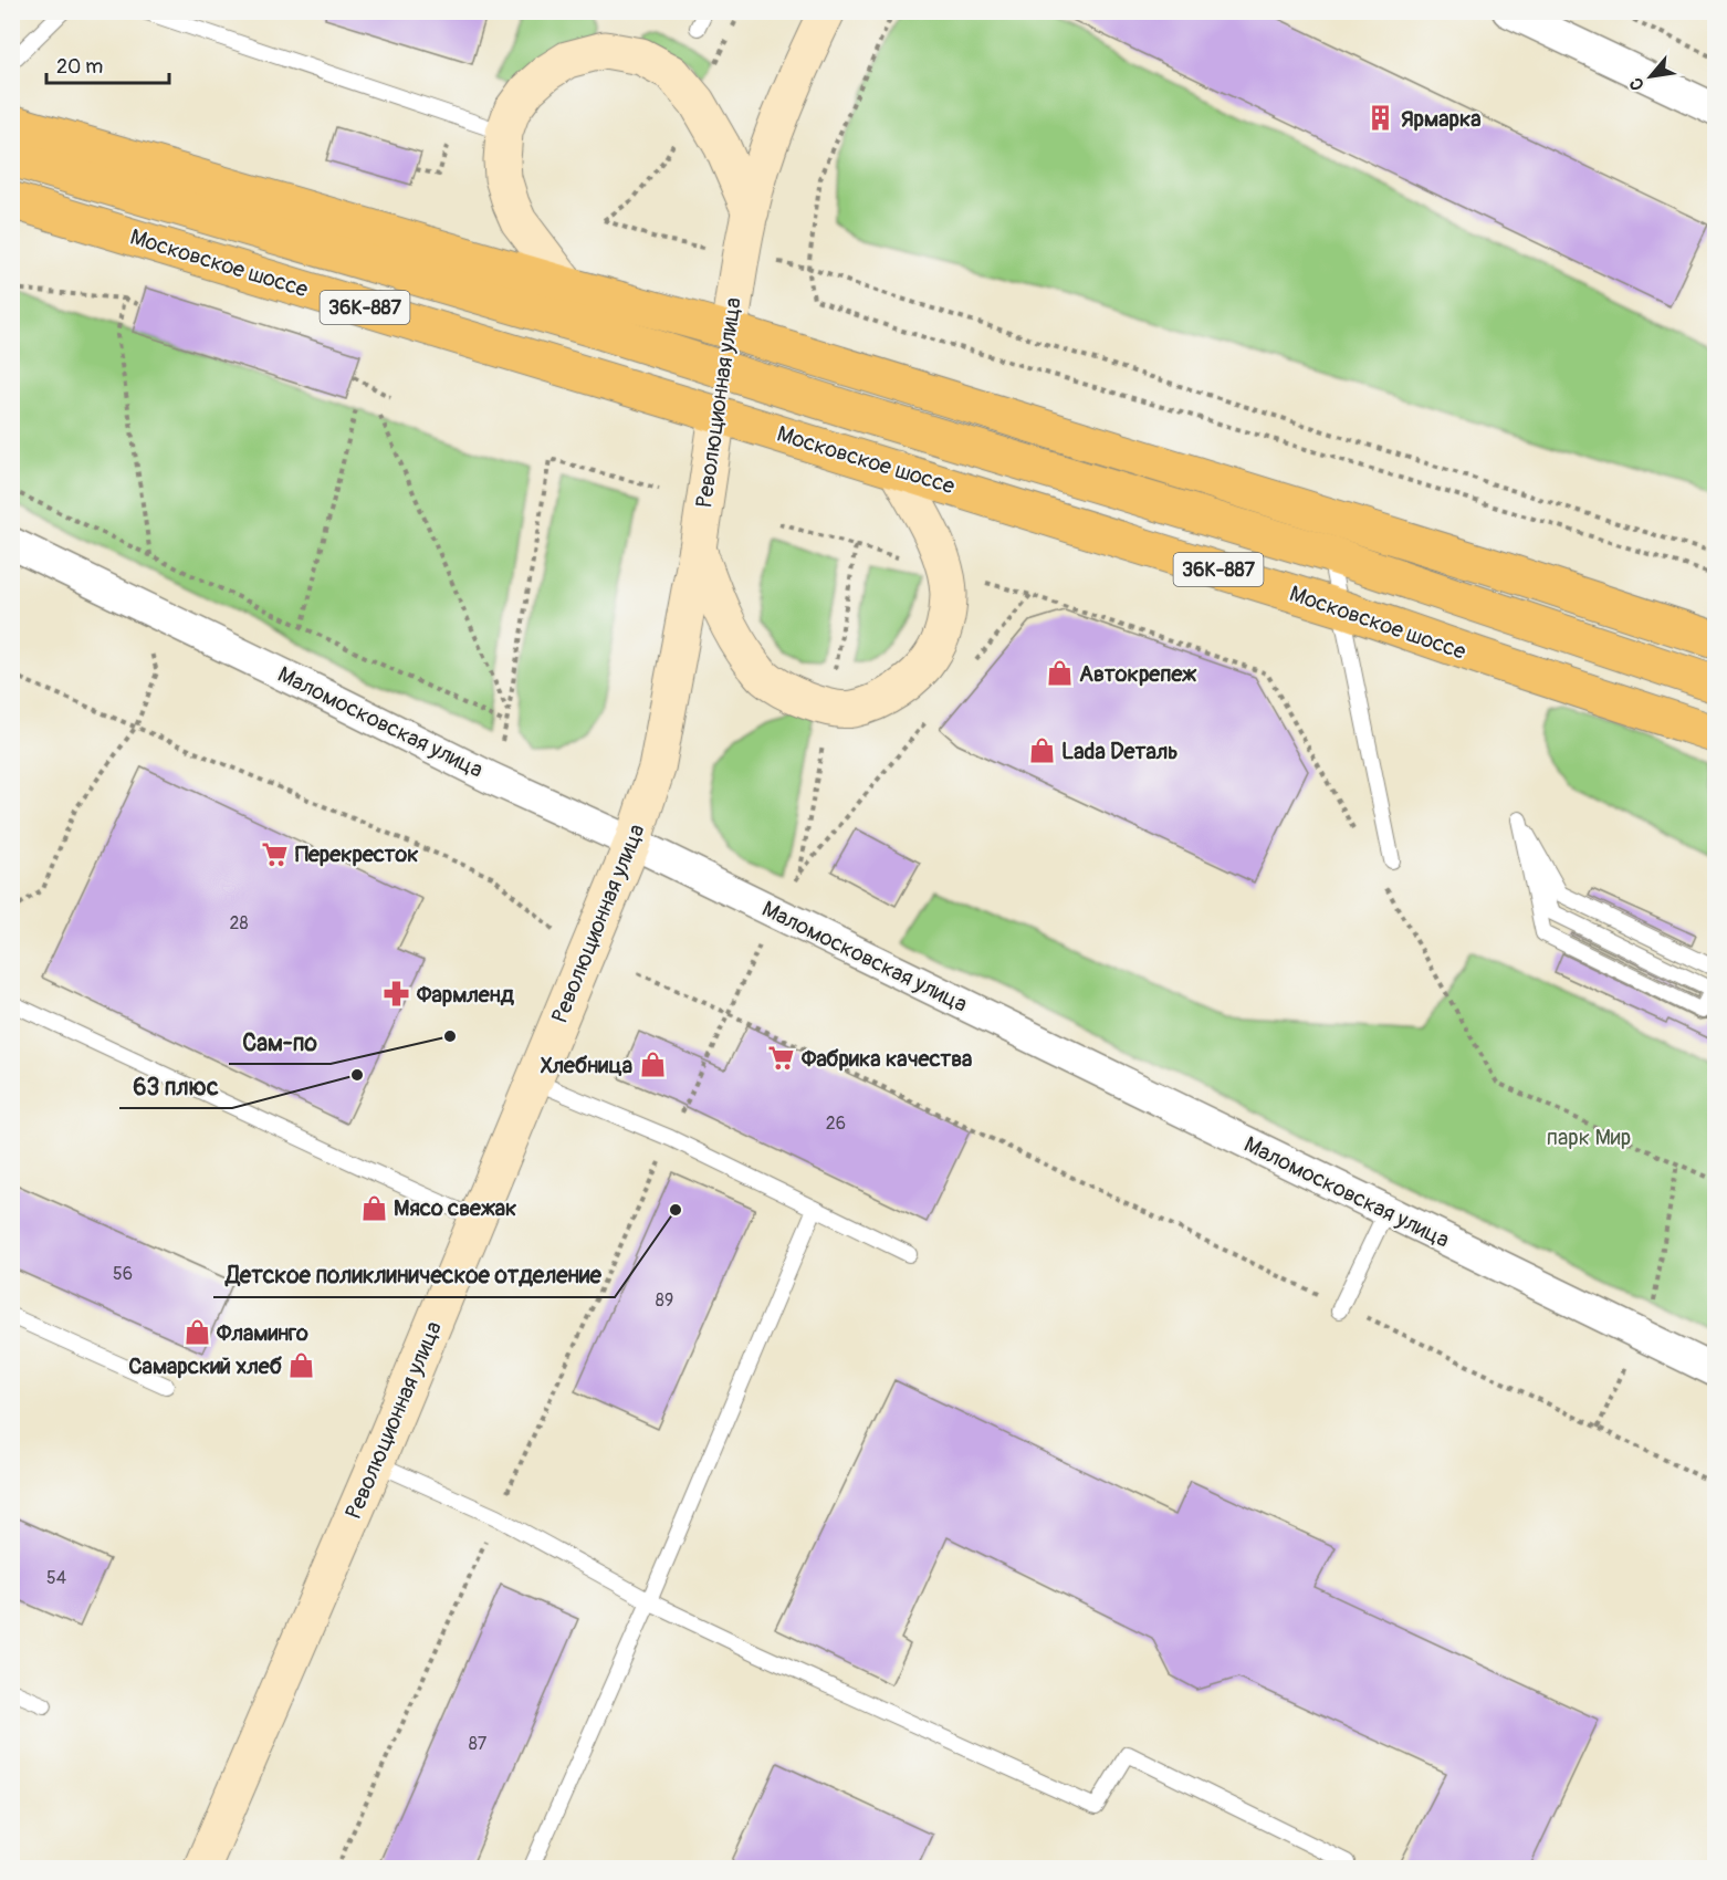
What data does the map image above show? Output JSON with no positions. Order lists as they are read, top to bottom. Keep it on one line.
{"streets":{"main road":["Московское шоссе","36К-887","Революционная улица"],"street":["Маломосковская улица"]},"crossings":[["Московское шоссе","Революционная улица"],["Революционная улица","Маломосковская улица"]],"parks":["парк Мир"],"places":{"building":["Ярмарка"],"shop":["Автокрепеж","Lada Dеталь","Хлебница","Мясо свежак","Фламинго","Самарский хлеб"],"supermarket":["Перекресток","Фабрика качества"],"pharmacy":["Фармленд"],"other":["Сам-по","63 плюс","Детское поликлиническое отделение"]},"house_numbers":["28","26","56","89","54","87"],"scale_bar":"20 m","north":"bottom left"}
